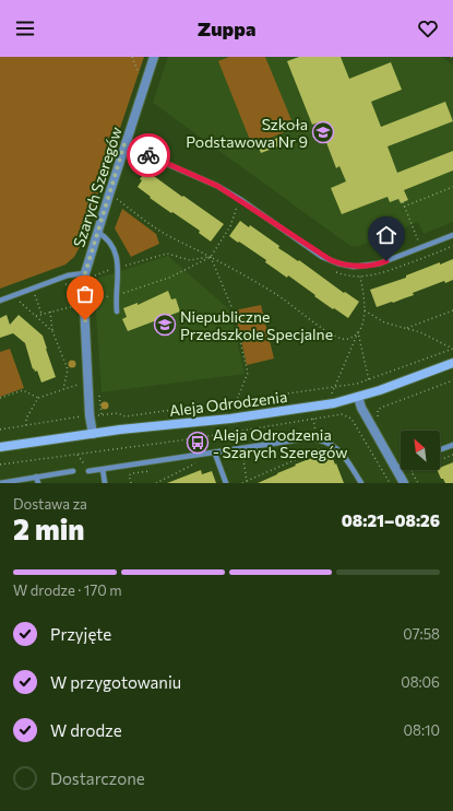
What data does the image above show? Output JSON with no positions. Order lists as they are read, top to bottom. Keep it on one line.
{"streets":{"street":["Szarych Szeregów","Aleja Odrodzenia"]},"crossings":[["Szarych Szeregów","Aleja Odrodzenia"]],"places":{"school or university":["Szkoła Podstawowa Nr 9","Niepubliczne Przedszkole Specjalne"],"bus stop":["Aleja Odrodzenia - Szarych Szeregów"]},"north":"top left","page":{"header":"Zuppa","heading":["2 min","Dostawa za","08:21–08:26"],"bar":"W drodze · 170 m","list":[["Przyjęte","07:58"],["W przygotowaniu","08:06"],["W drodze","08:10"],"Dostarczone"]}}
